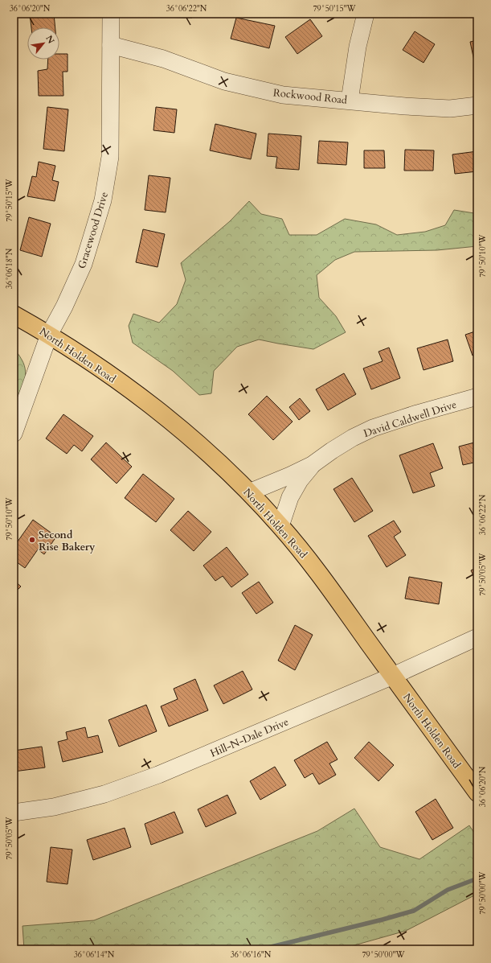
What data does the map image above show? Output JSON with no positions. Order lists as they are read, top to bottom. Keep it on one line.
{"streets":{"main road":["North Holden Road"],"street":["Rockwood Road","Gracewood Drive","David Caldwell Drive","Hill-N-Dale Drive"]},"crossings":[["Rockwood Road","Gracewood Drive"],["Gracewood Drive","North Holden Road"],["North Holden Road","David Caldwell Drive"],["North Holden Road","Hill-N-Dale Drive"]],"places":["Second Rise Bakery"],"north":"top right","coordinates":["36°06'20\"N","36°06'22\"N","79°50'15\"W","79°50'10\"W","36°06'18\"N","79°50'05\"W","79°50'00\"W","36°06'14\"N","36°06'16\"N"]}
